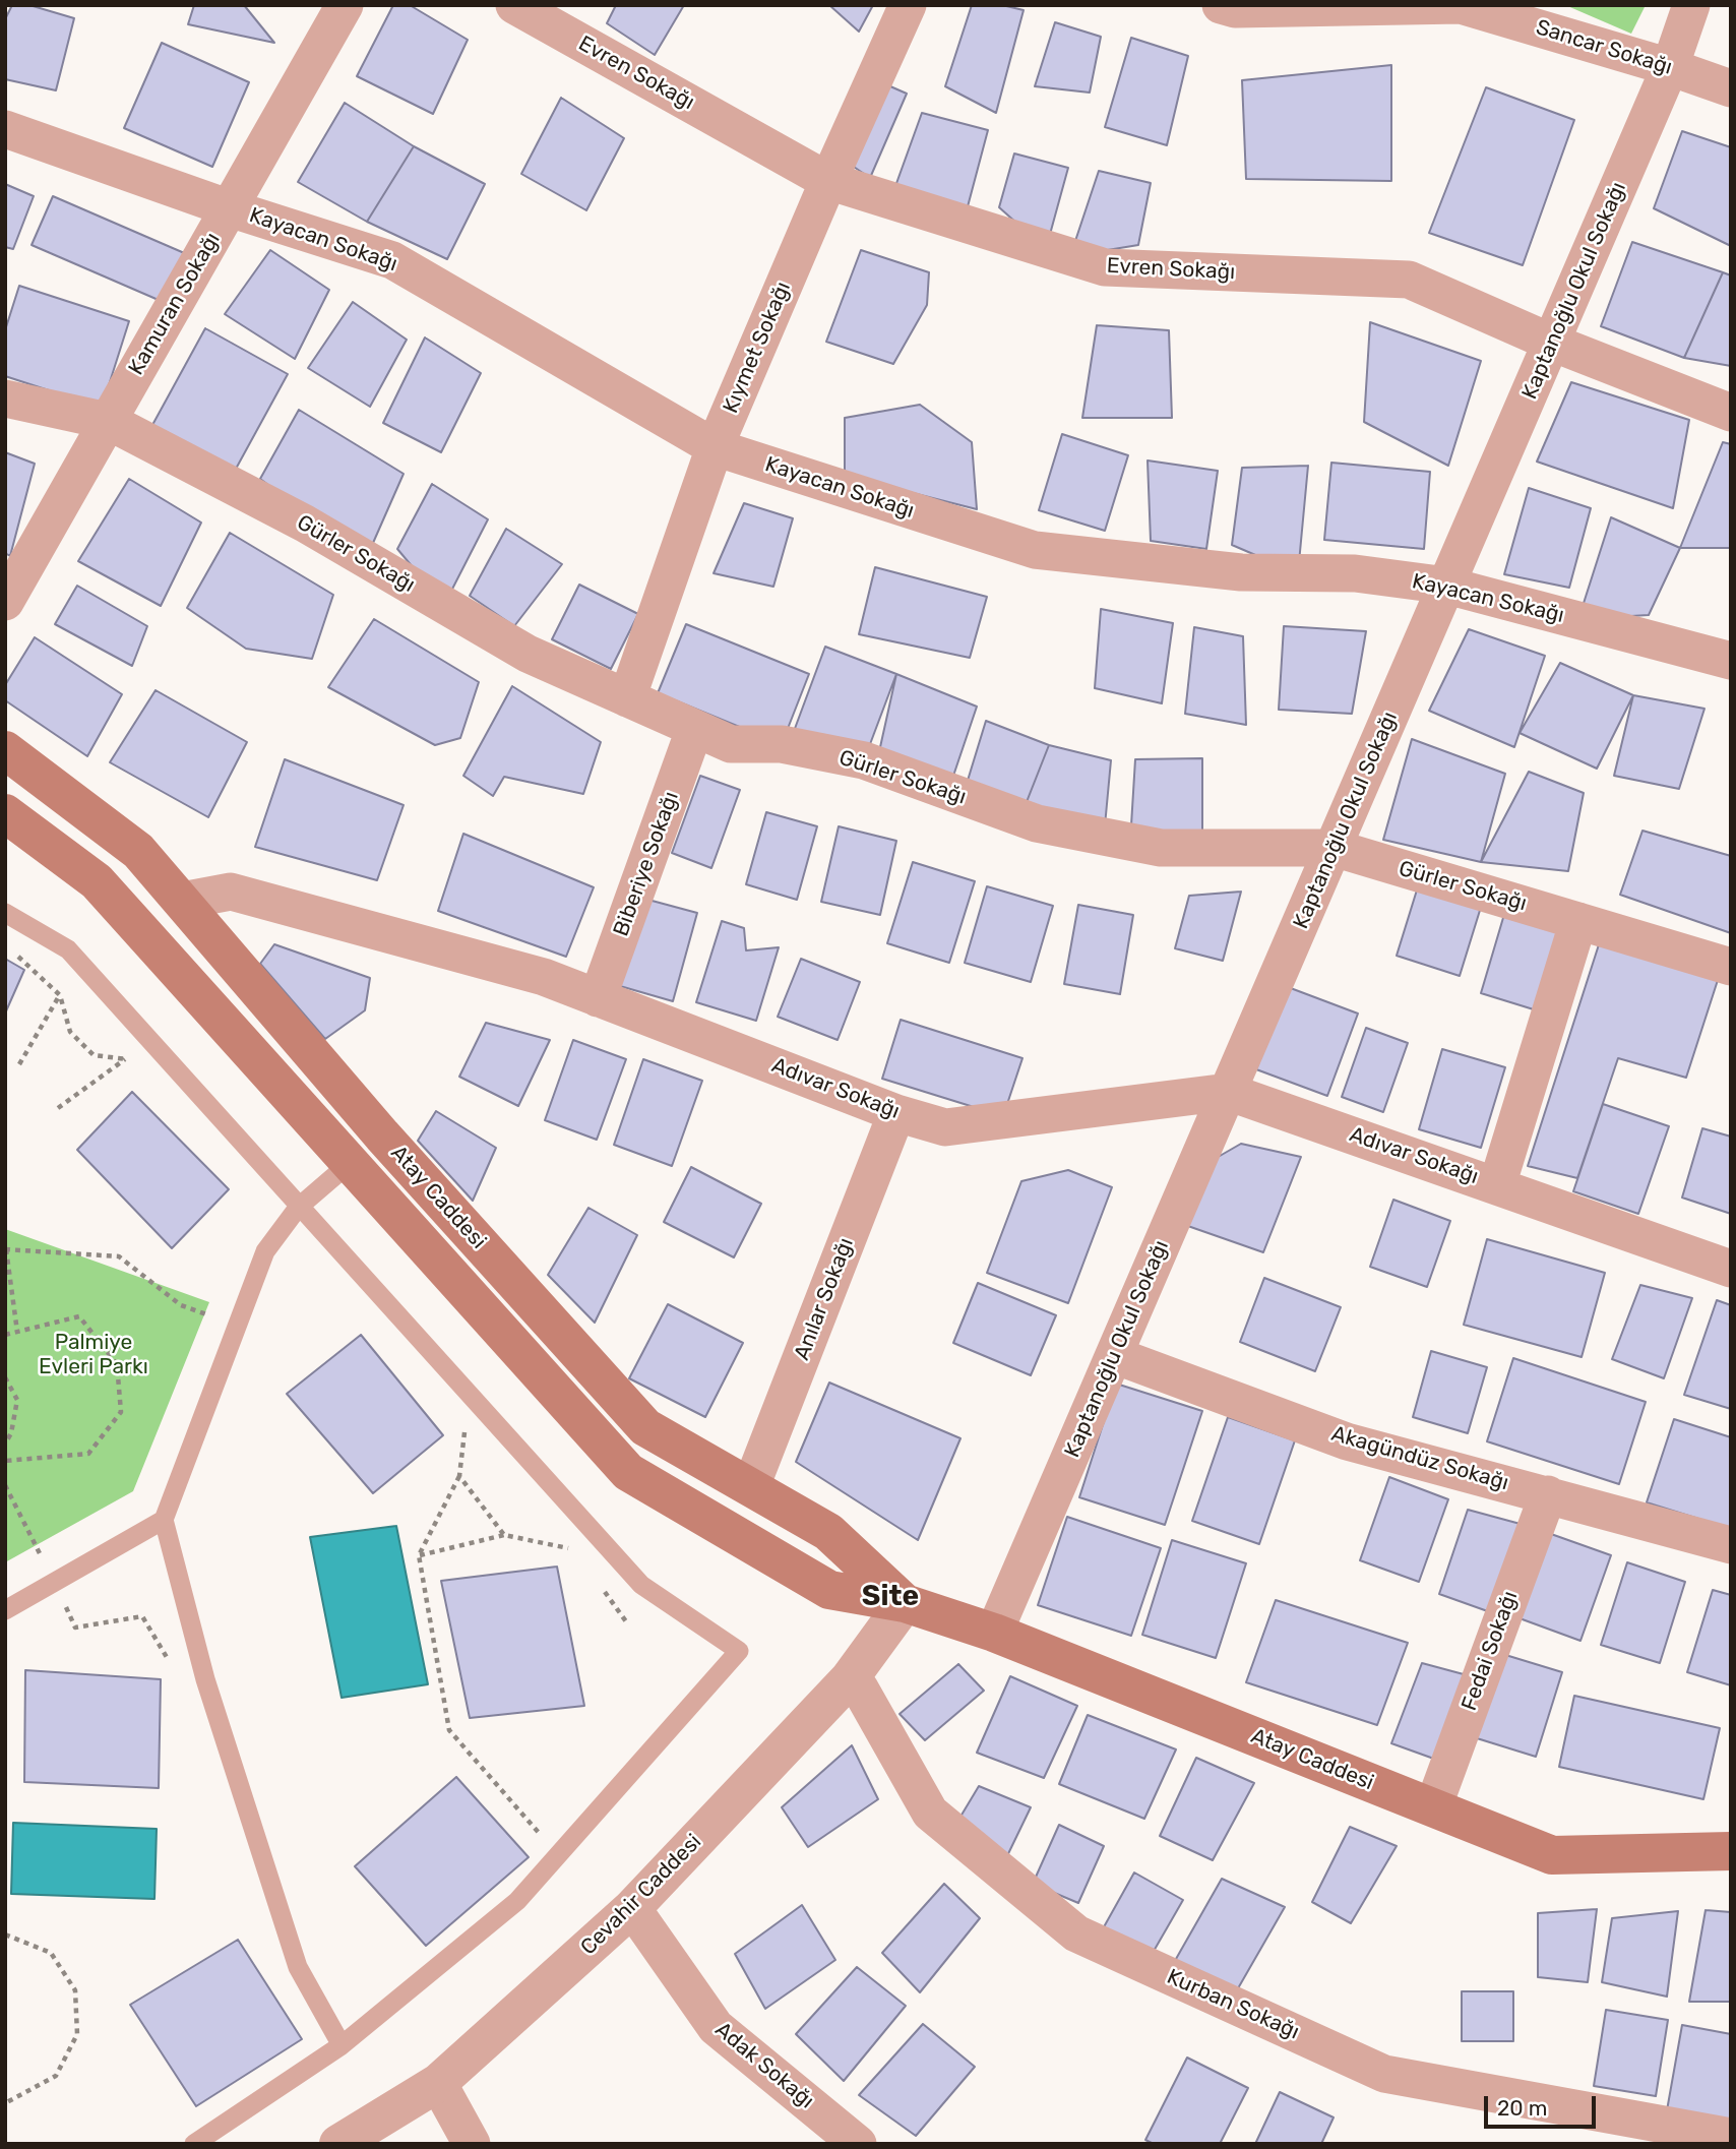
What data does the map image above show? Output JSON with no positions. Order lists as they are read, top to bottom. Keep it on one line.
{"streets":{"main road":["Atay Caddesi"],"street":["Sancar Sokağı","Evren Sokağı","Kayacan Sokağı","Kaptanoğlu Okul Sokağı","Kamuran Sokağı","Kıymet Sokağı","Gürler Sokağı","Biberiye Sokağı","Adıvar Sokağı","Anılar Sokağı","Akagündüz Sokağı","Fedai Sokağı","Cevahir Caddesi","Kurban Sokağı","Adak Sokağı"]},"crossings":[["Sancar Sokağı","Kaptanoğlu Okul Sokağı"],["Evren Sokağı","Kaptanoğlu Okul Sokağı"],["Evren Sokağı","Kıymet Sokağı"],["Kayacan Sokağı","Kaptanoğlu Okul Sokağı"],["Kayacan Sokağı","Kamuran Sokağı"],["Kayacan Sokağı","Kıymet Sokağı"],["Kaptanoğlu Okul Sokağı","Gürler Sokağı"],["Kaptanoğlu Okul Sokağı","Adıvar Sokağı"],["Kaptanoğlu Okul Sokağı","Atay Caddesi"],["Kaptanoğlu Okul Sokağı","Akagündüz Sokağı"],["Kamuran Sokağı","Gürler Sokağı"],["Kıymet Sokağı","Gürler Sokağı"],["Gürler Sokağı","Biberiye Sokağı"],["Gürler Sokağı","Adıvar Sokağı"],["Biberiye Sokağı","Adıvar Sokağı"],["Adıvar Sokağı","Atay Caddesi"],["Adıvar Sokağı","Anılar Sokağı"],["Atay Caddesi","Anılar Sokağı"],["Atay Caddesi","Fedai Sokağı"],["Atay Caddesi","Cevahir Caddesi"],["Akagündüz Sokağı","Fedai Sokağı"],["Cevahir Caddesi","Kurban Sokağı"],["Cevahir Caddesi","Adak Sokağı"]],"districts":["Site"],"parks":["Palmiye Evleri Parkı"],"scale_bar":"20 m"}
